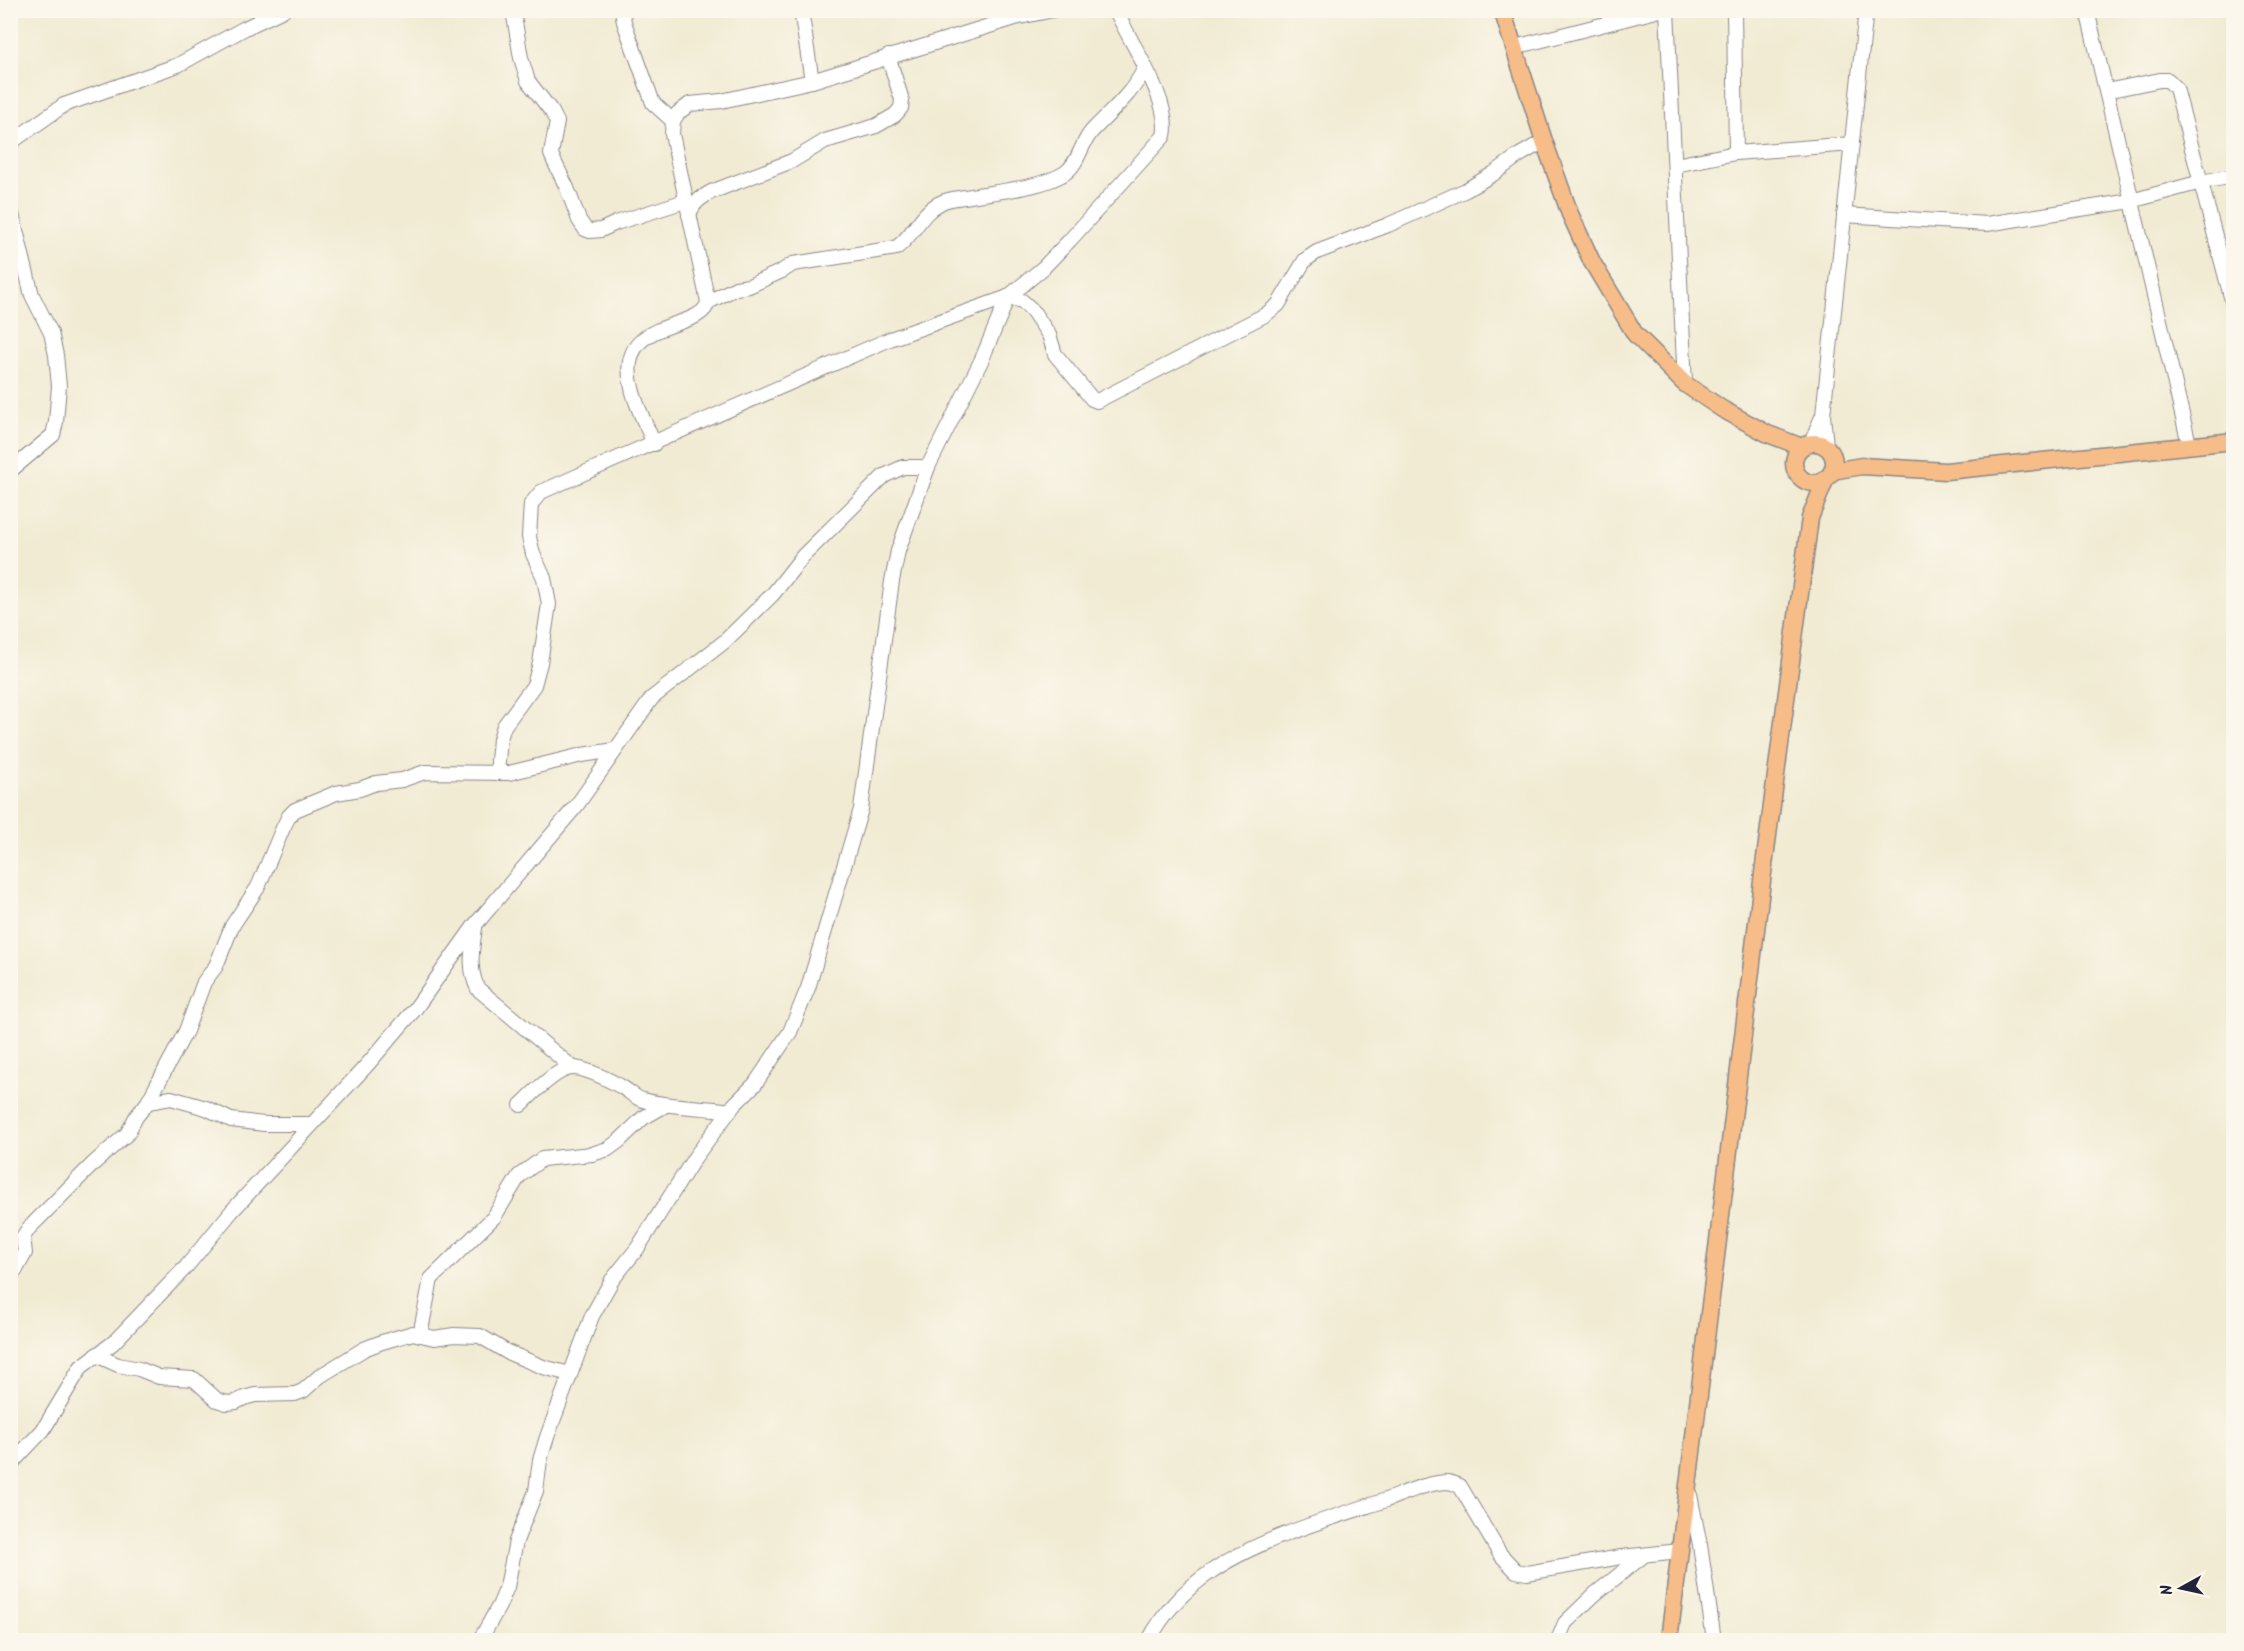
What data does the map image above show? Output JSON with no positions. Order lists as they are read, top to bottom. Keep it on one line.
{"north":"left"}
